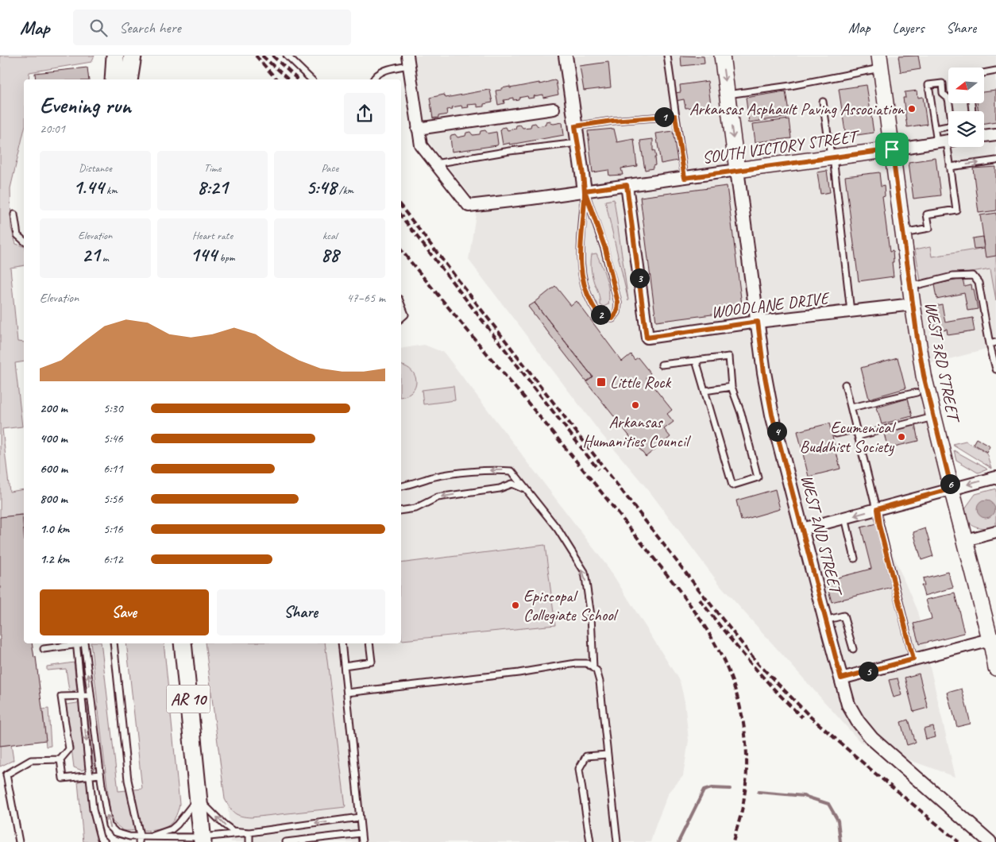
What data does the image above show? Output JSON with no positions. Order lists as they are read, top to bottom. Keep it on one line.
{"streets":{"main road":["SOUTH VICTORY STREET","WEST 3RD STREET","WEST 2ND STREET","AR 10"],"street":["WOODLANE DRIVE"]},"crossings":[["SOUTH VICTORY STREET","WOODLANE DRIVE"],["SOUTH VICTORY STREET","WEST 3RD STREET"],["SOUTH VICTORY STREET","WEST 2ND STREET"],["WOODLANE DRIVE","WEST 3RD STREET"],["WOODLANE DRIVE","WEST 2ND STREET"]],"places":{"other":["Arkansas Asphault Paving Association","Arkansas Humanities Council","Ecumenical Buddhist Society","Episcopal Collegiate School"],"transit":["Little Rock"]},"north":"left","page":{"header":"Map","search":"Search here","nav":["Map","Layers","Share"],"heading":["Evening run","20:01"],"pins":["1","3","2","4","6","5"],"stats":[["Distance","1.44 km"],["Time","8:21"],["Pace","5:48 /km"],["Elevation","21 m"],["Heart rate","144 bpm"],["kcal","88"]],"chart":["Elevation","47–65 m"],"list":[{"name":"200 m","note":"5:30"},{"name":"400 m","note":"5:46"},{"name":"600 m","note":"6:11"},{"name":"800 m","note":"5:56"},{"name":"1.0 km","note":"5:16"},{"name":"1.2 km","note":"6:12"}],"buttons":["Save","Share"]}}
